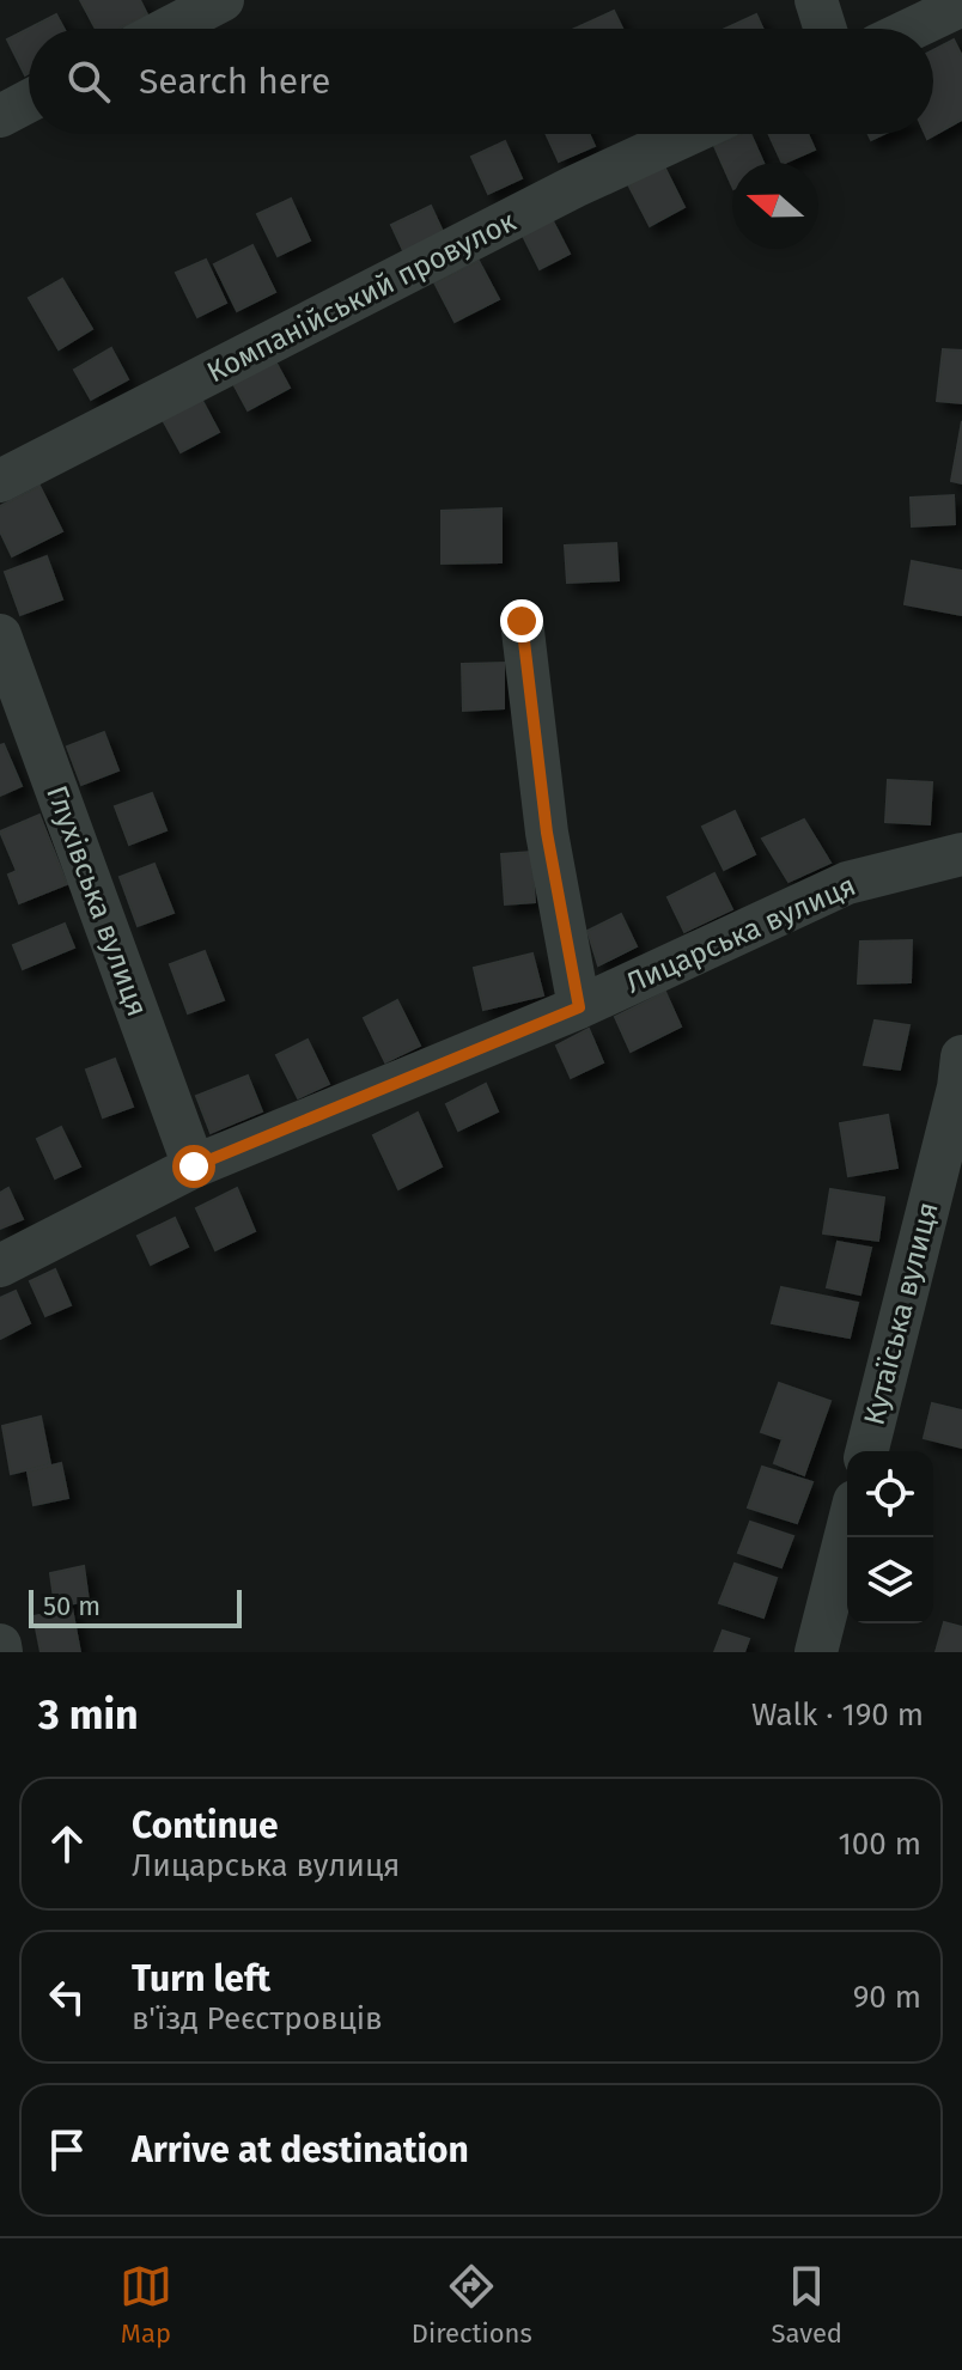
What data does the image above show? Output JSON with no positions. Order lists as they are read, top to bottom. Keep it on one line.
{"streets":{"street":["Компанійський провулок","Глухівська вулиця","Лицарська вулиця","Кутаїська вулиця"]},"crossings":[["Глухівська вулиця","Лицарська вулиця"]],"scale_bar":"50 m","north":"left","page":{"search":"Search here","scale":"50 m","heading":["3 min","Walk · 190 m"],"list":[["Continue","Лицарська вулиця","100 m"],["Turn left","в'їзд Реєстровців","90 m"],"Arrive at destination"],"nav":["Map","Directions","Saved"]}}
